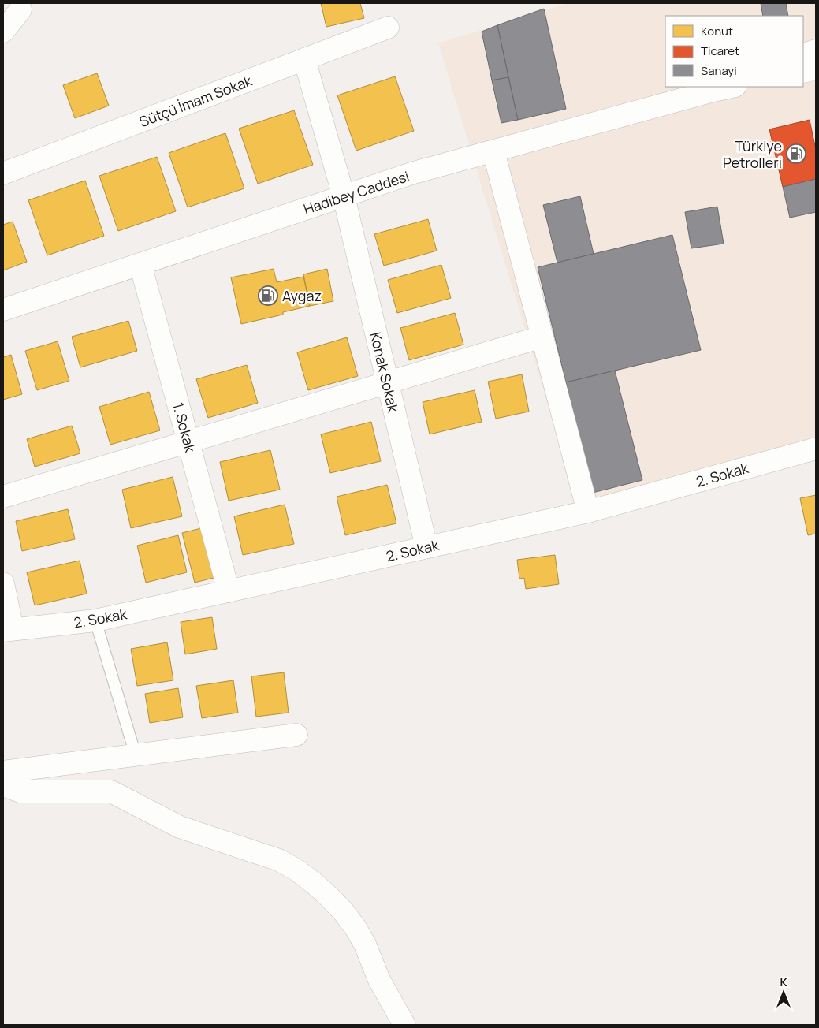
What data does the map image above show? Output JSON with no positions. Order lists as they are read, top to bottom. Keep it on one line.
{"streets":{"street":["Sütçü İmam Sokak","Hadibey Caddesi","Konak Sokak","1. Sokak","2. Sokak"]},"crossings":[["Sütçü İmam Sokak","Konak Sokak"],["Hadibey Caddesi","Konak Sokak"],["Hadibey Caddesi","1. Sokak"],["Konak Sokak","2. Sokak"],["1. Sokak","2. Sokak"]],"places":{"fuel station":["Türkiye Petrolleri","Aygaz"]},"legend":["Konut","Ticaret","Sanayi"],"north":"top"}
